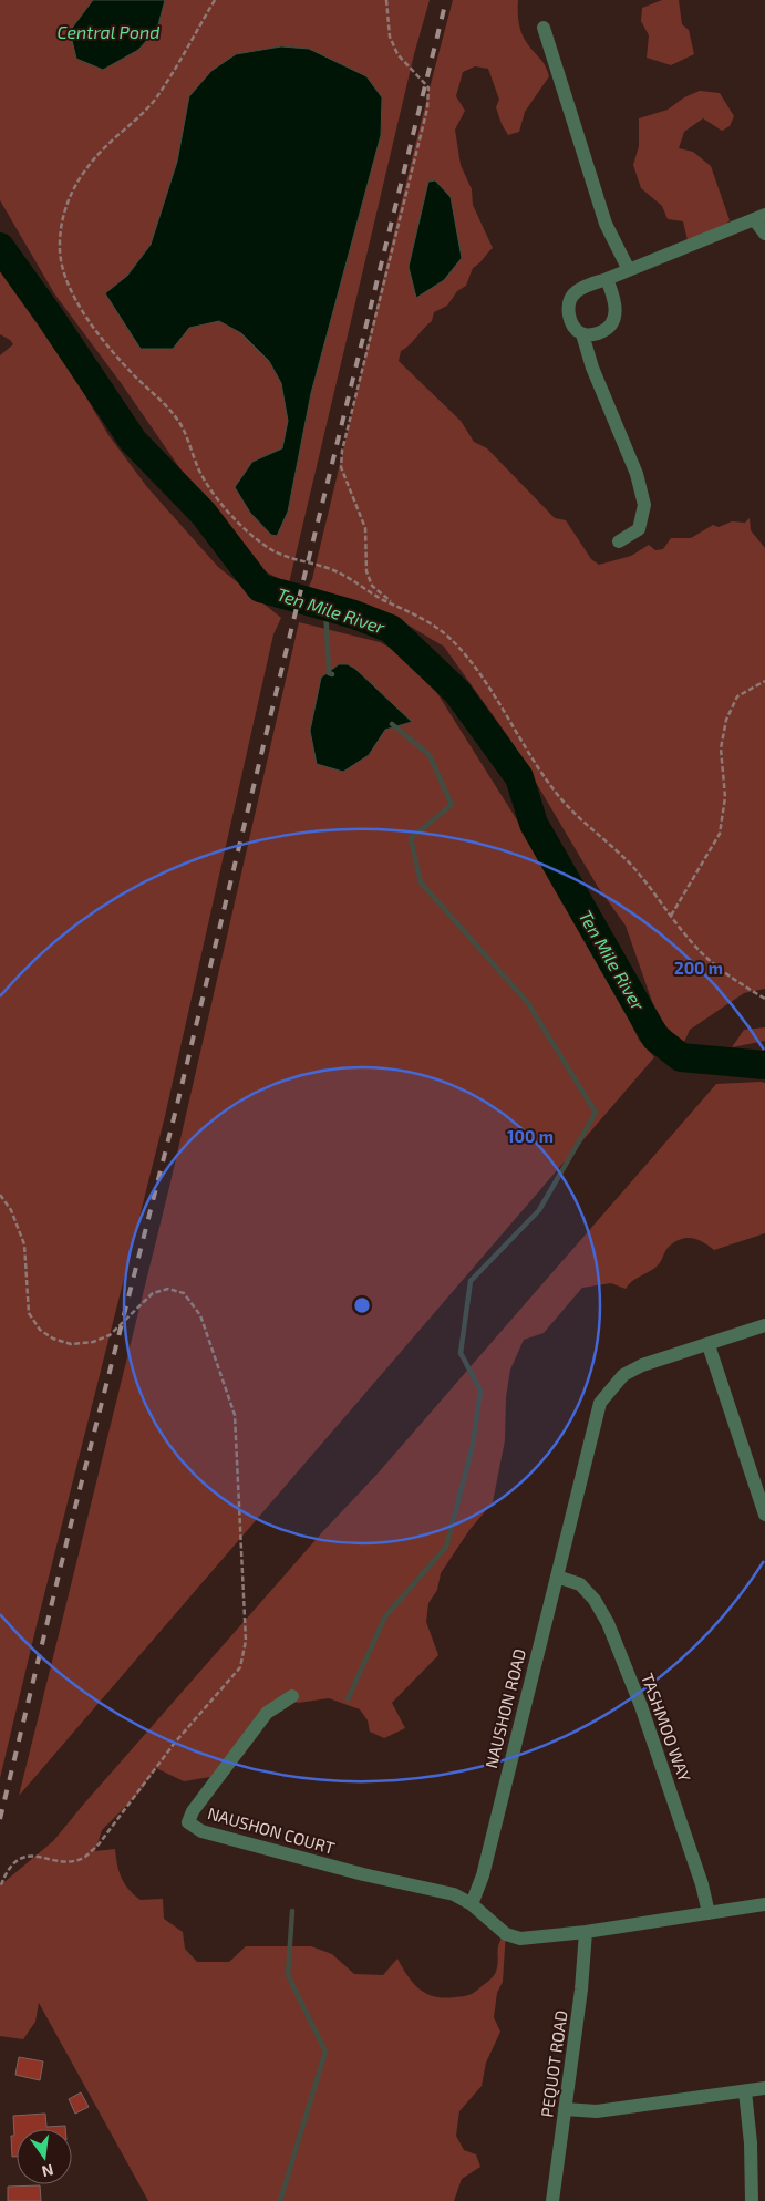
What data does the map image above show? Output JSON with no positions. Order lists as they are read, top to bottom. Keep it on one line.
{"streets":{"street":["NAUSHON ROAD","TASHMOO WAY","NAUSHON COURT","PEQUOT ROAD"]},"crossings":[["NAUSHON ROAD","TASHMOO WAY"],["NAUSHON ROAD","NAUSHON COURT"]],"water":["Central Pond","Ten Mile River"],"north":"bottom","rings":["200 m","100 m"]}
